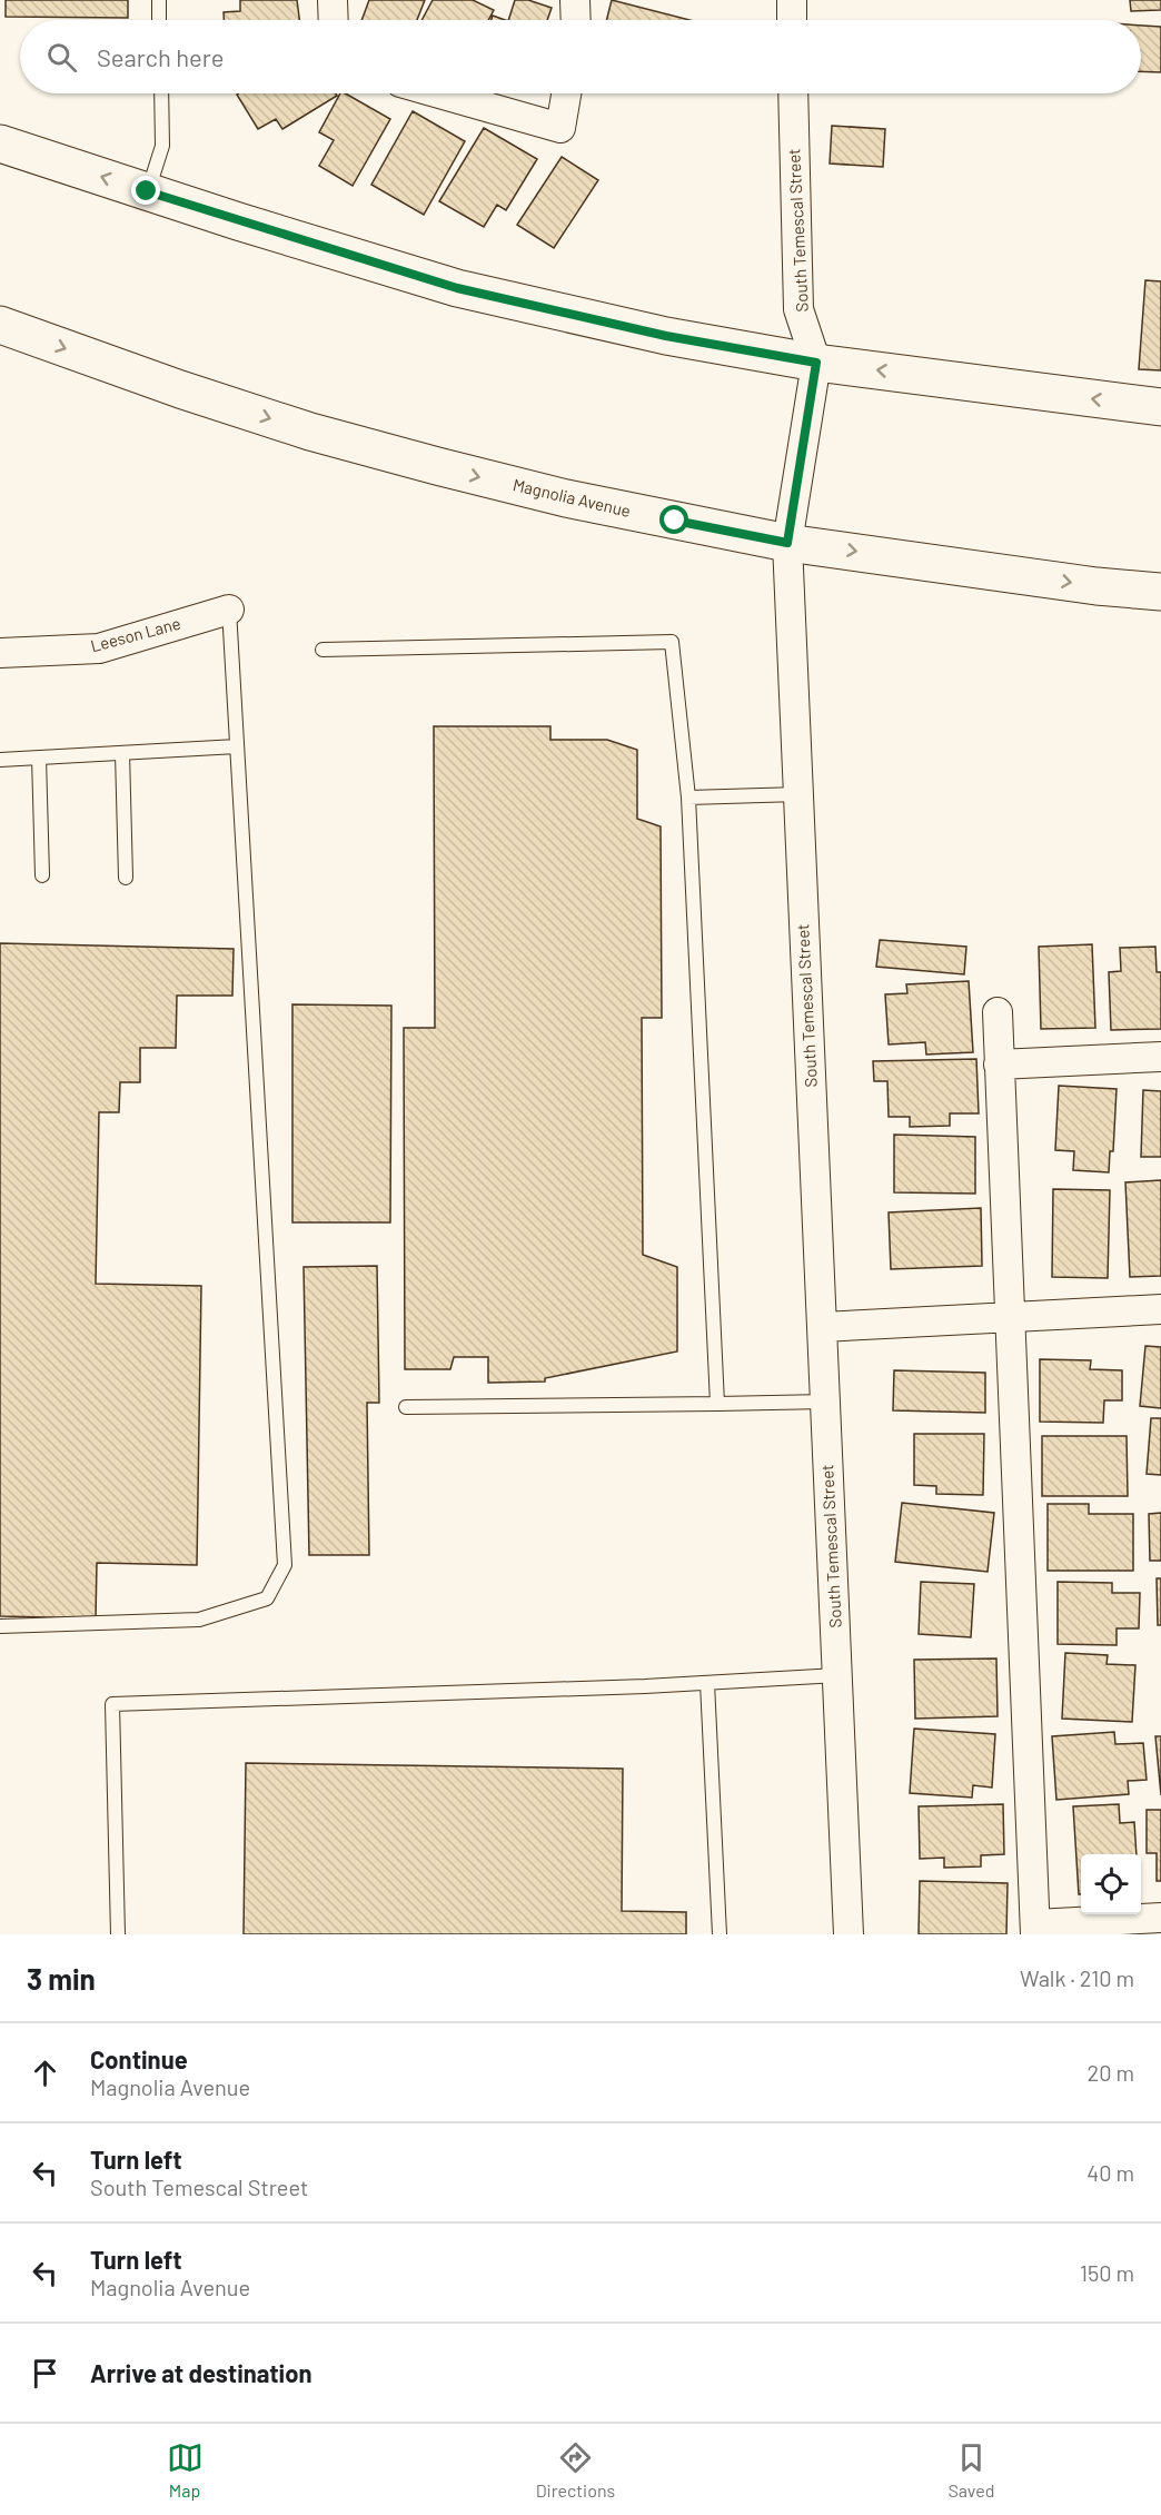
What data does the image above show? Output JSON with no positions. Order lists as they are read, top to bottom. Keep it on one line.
{"streets":{"main road":["Magnolia Avenue"],"street":["South Temescal Street","Leeson Lane"]},"crossings":[["South Temescal Street","Magnolia Avenue"]],"page":{"search":"Search here","heading":["3 min","Walk · 210 m"],"list":[["Continue","Magnolia Avenue","20 m"],["Turn left","South Temescal Street","40 m"],["Turn left","Magnolia Avenue","150 m"],"Arrive at destination"],"nav":["Map","Directions","Saved"]}}
